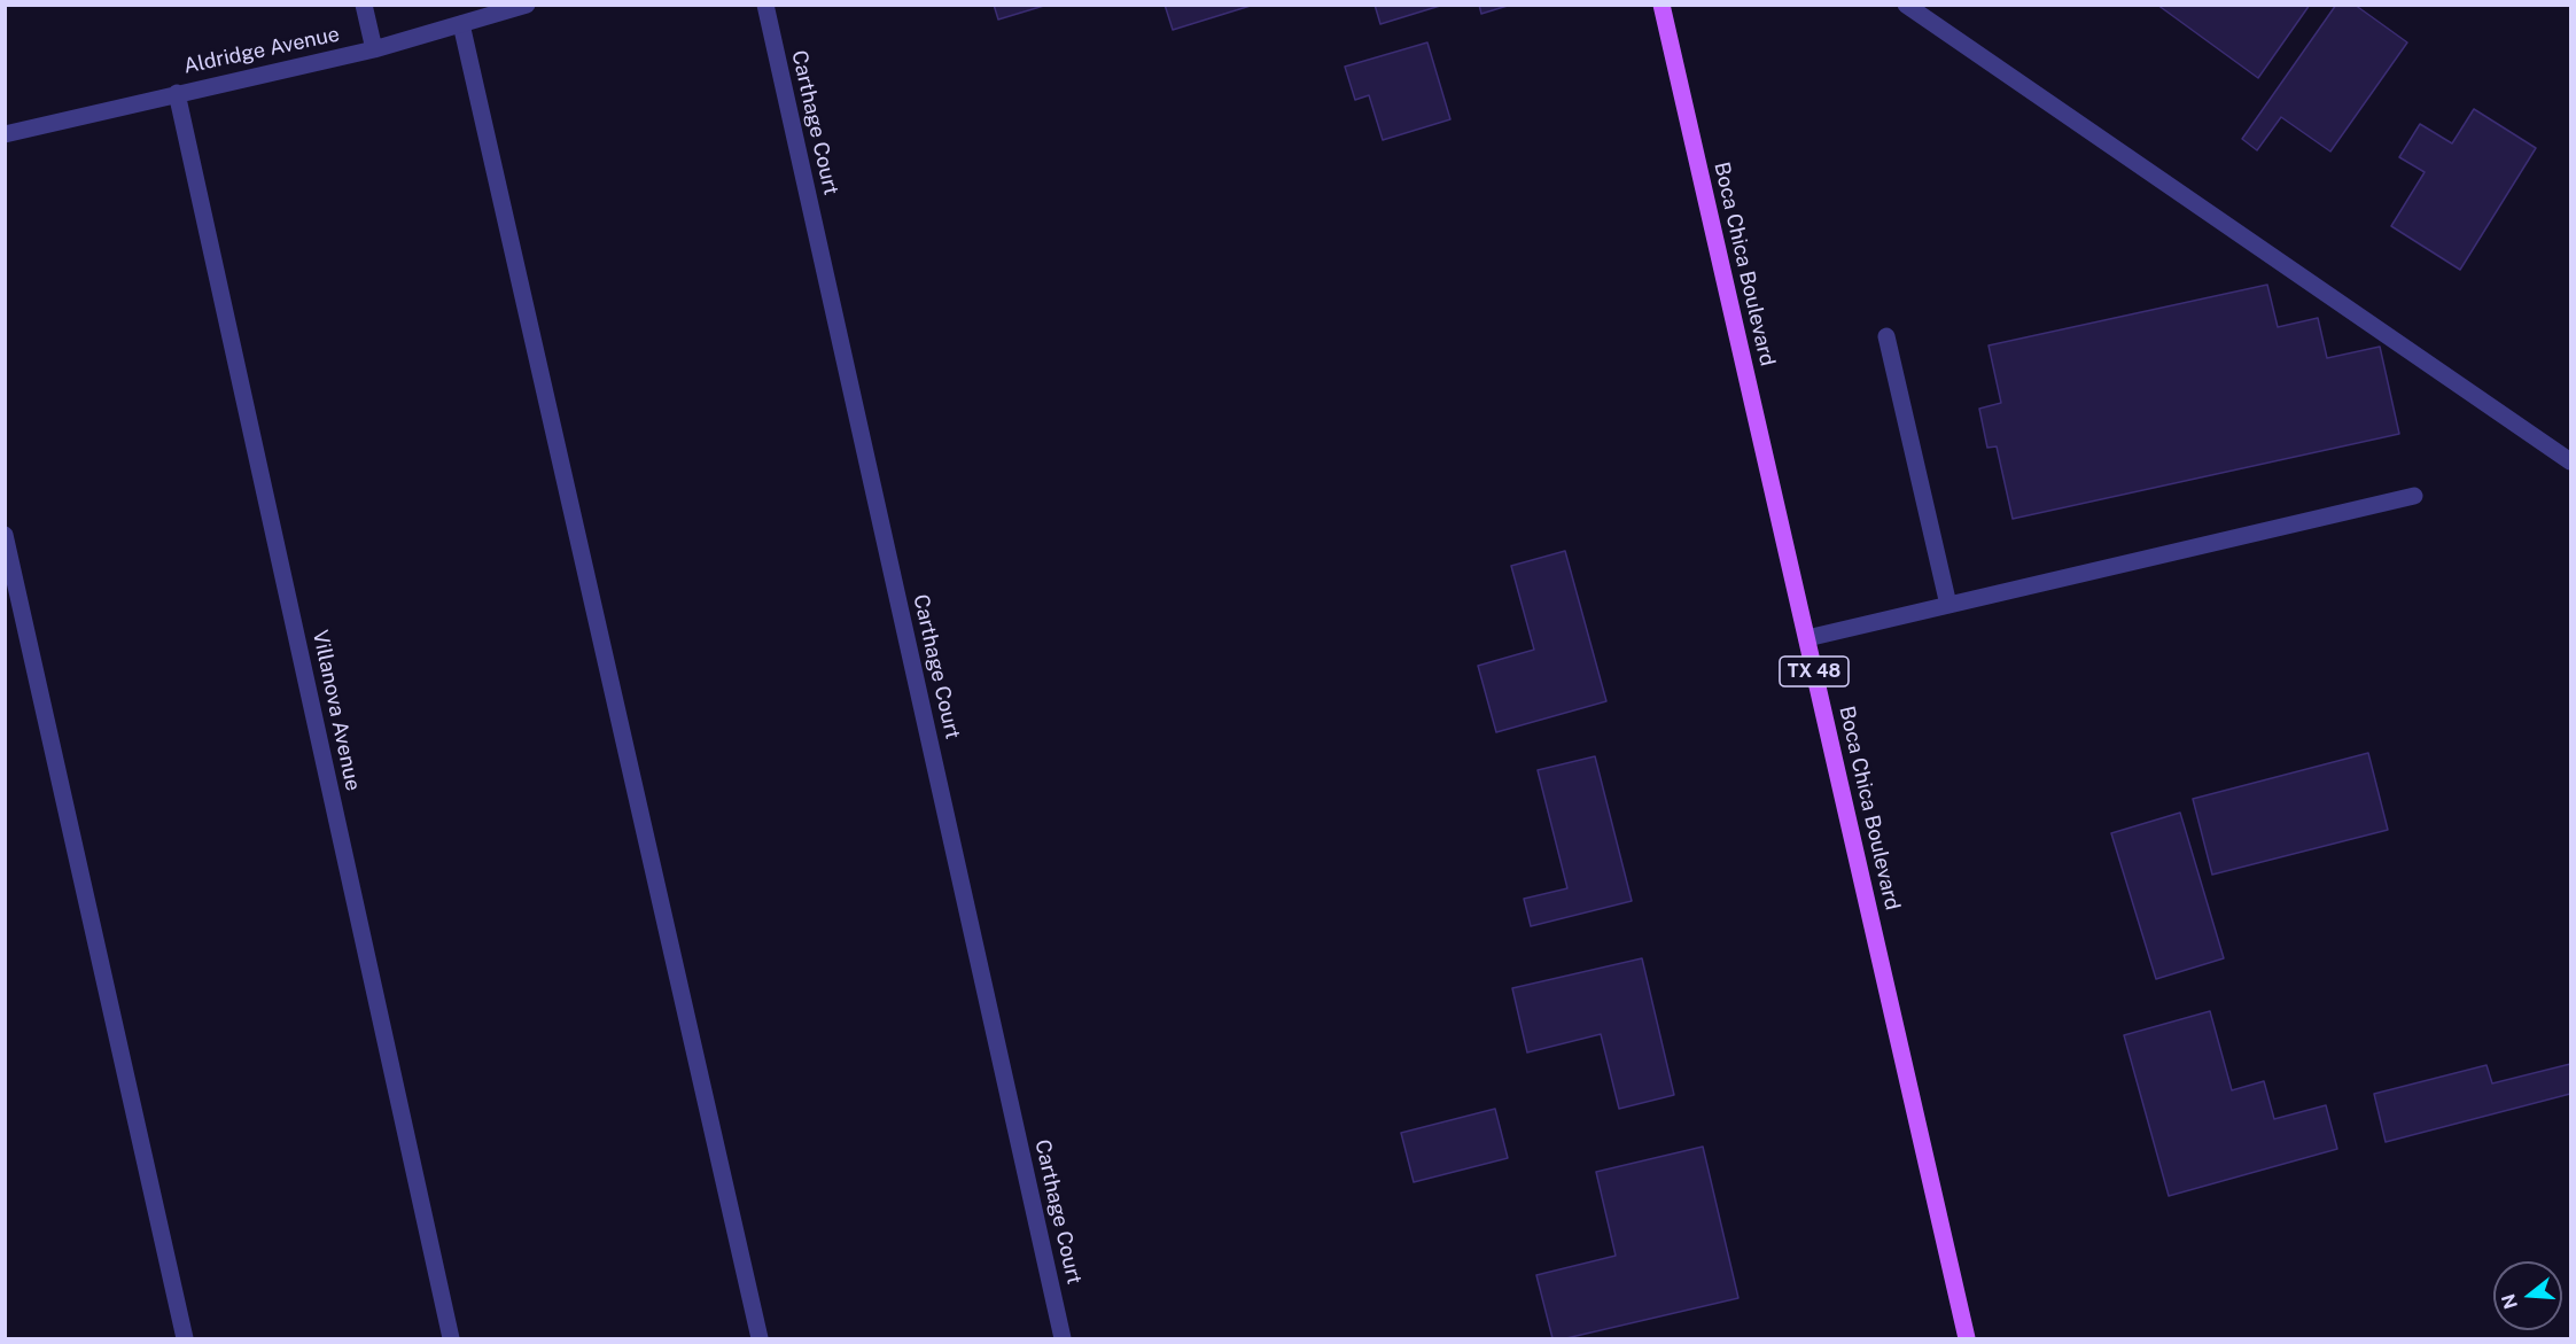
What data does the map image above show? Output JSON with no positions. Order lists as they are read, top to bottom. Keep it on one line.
{"streets":{"main road":["Boca Chica Boulevard","TX 48"],"street":["Aldridge Avenue","Carthage Court","Villanova Avenue"]},"crossings":[["Aldridge Avenue","Villanova Avenue"]],"north":"left"}
